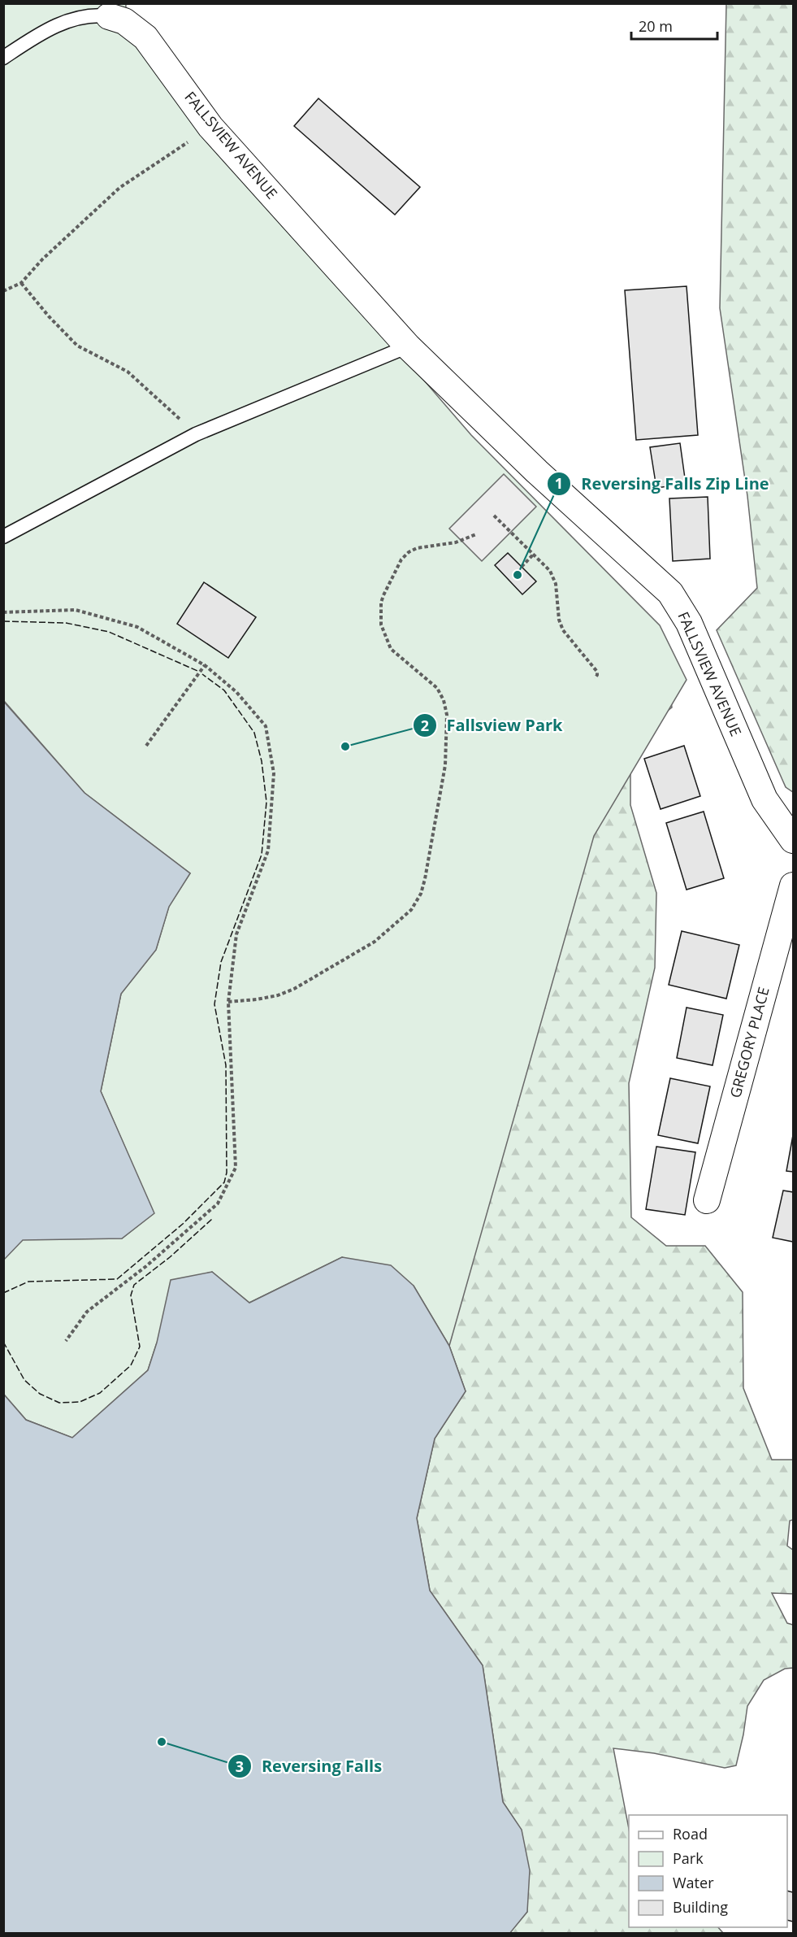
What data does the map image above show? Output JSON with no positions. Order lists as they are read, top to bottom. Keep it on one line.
{"streets":{"street":["FALLSVIEW AVENUE","GREGORY PLACE"]},"places":["Reversing Falls Zip Line","Fallsview Park","Reversing Falls"],"legend":["Road","Park","Water","Building"],"scale_bar":"20 m"}
